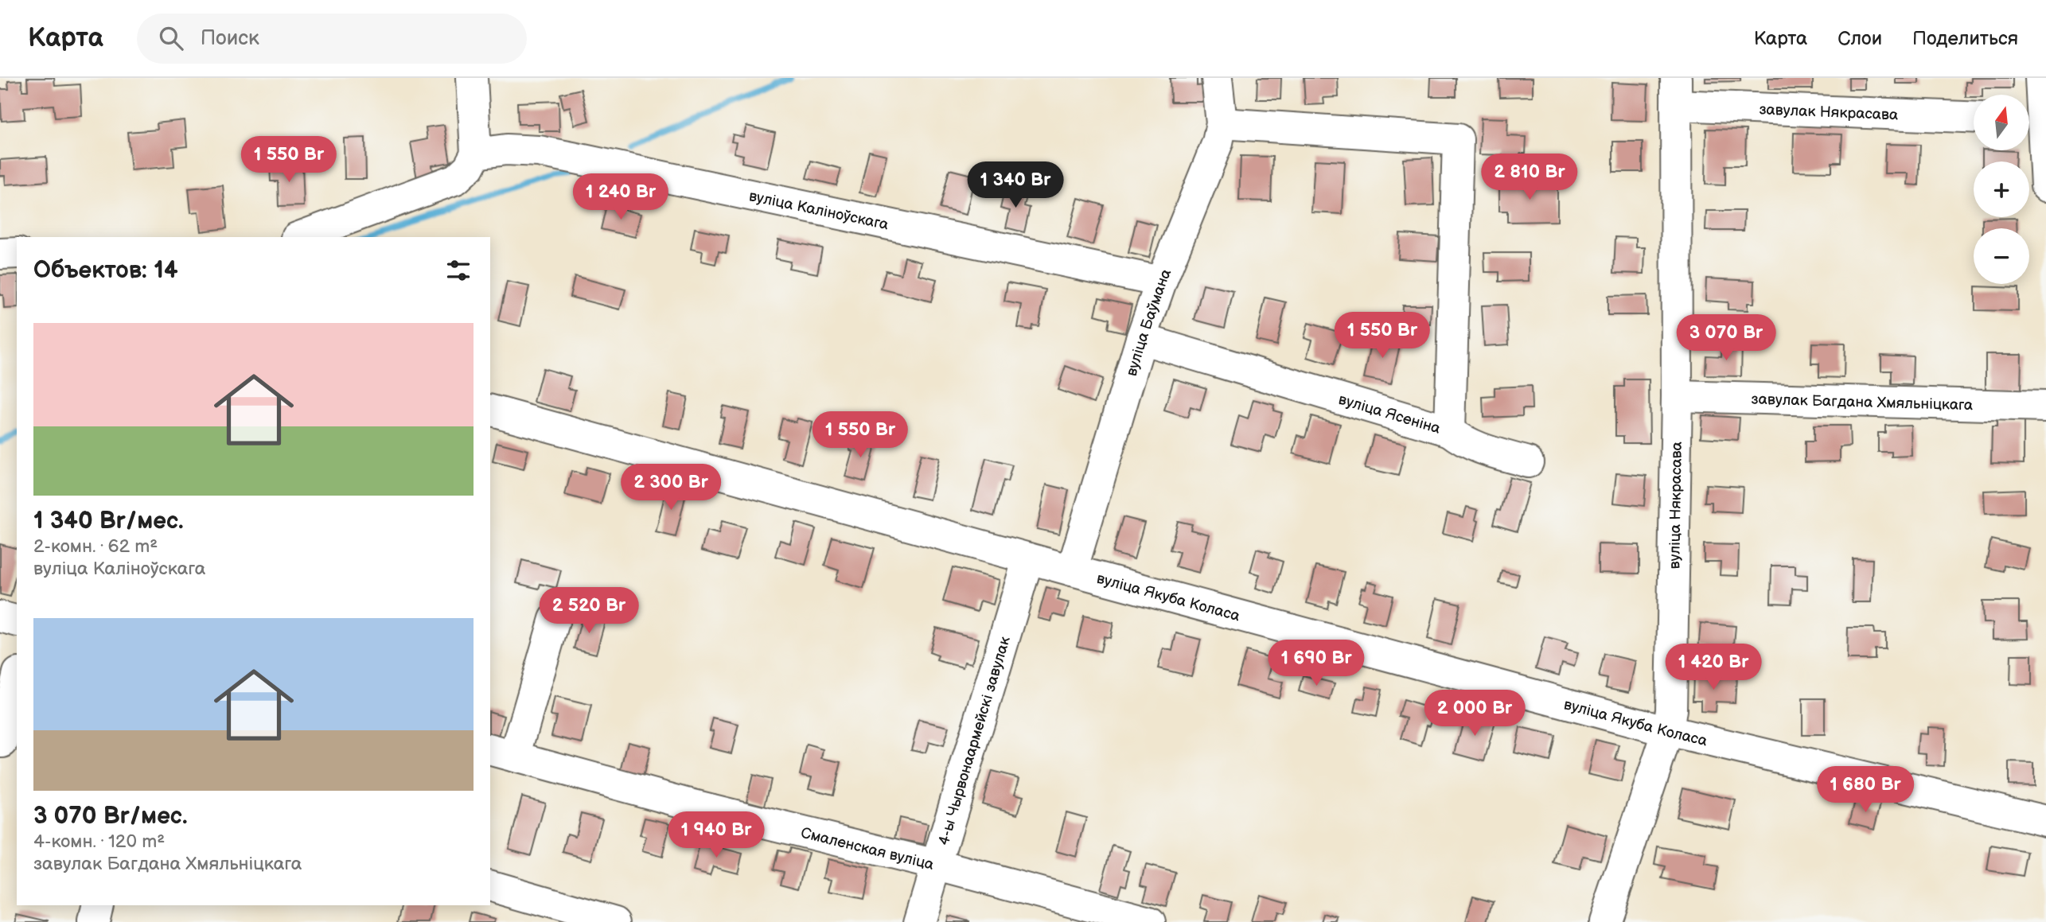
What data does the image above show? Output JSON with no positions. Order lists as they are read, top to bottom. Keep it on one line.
{"streets":{"street":["завулак Някрасава","вуліца Каліноўскага","вуліца Баўмана","завулак Багдана Хмяльніцкага","вуліца Ясеніна","вуліца Някрасава","вуліца Якуба Коласа","4-ы Чырвонаармейскі завулак","Смаленская вуліца"]},"crossings":[["завулак Някрасава","вуліца Някрасава"],["вуліца Каліноўскага","вуліца Баўмана"],["вуліца Баўмана","вуліца Ясеніна"],["вуліца Баўмана","вуліца Якуба Коласа"],["завулак Багдана Хмяльніцкага","вуліца Някрасава"],["вуліца Някрасава","вуліца Якуба Коласа"],["вуліца Якуба Коласа","4-ы Чырвонаармейскі завулак"],["4-ы Чырвонаармейскі завулак","Смаленская вуліца"]],"north":"top","page":{"header":"Карта","search":"Поиск","nav":["Карта","Слои","Поделиться"],"map_buttons":["+","−"],"price":["1 550 Br","2 810 Br","1 340 Br","1 240 Br","1 550 Br","3 070 Br","1 550 Br","2 300 Br","2 520 Br","1 690 Br","1 420 Br","2 000 Br","1 680 Br","1 940 Br"],"heading":"Объектов: 14","list":[{"name":"1 340 Br/мес.","note":"2-комн. · 62 m² · вуліца Каліноўскага"},{"name":"3 070 Br/мес.","note":"4-комн. · 120 m² · завулак Багдана Хмяльніцкага"}]}}
